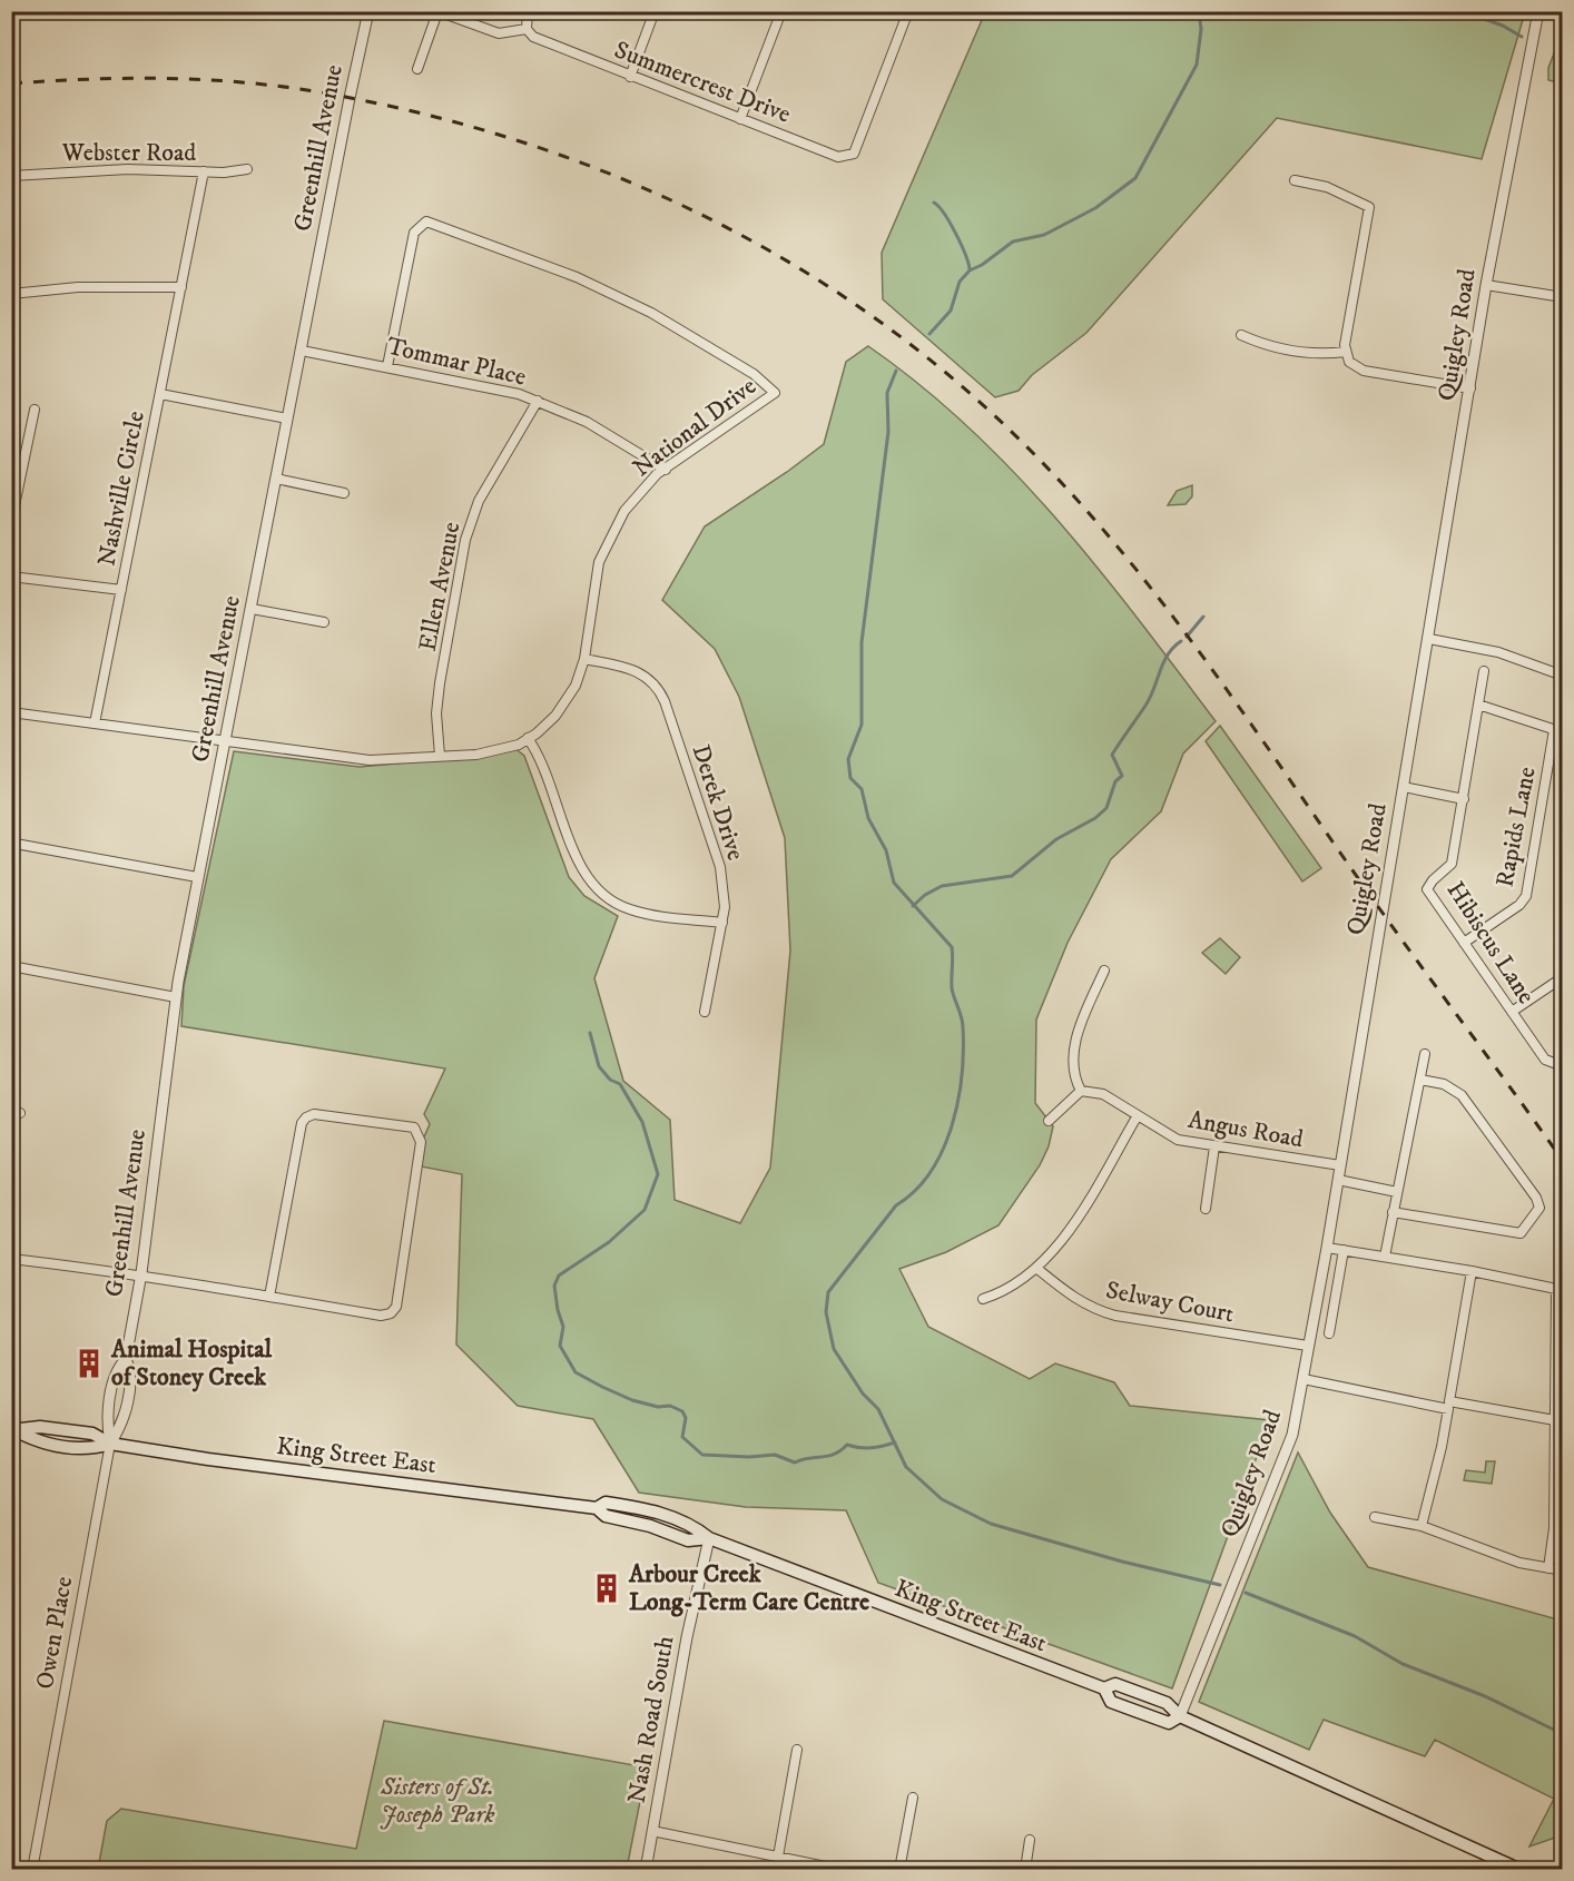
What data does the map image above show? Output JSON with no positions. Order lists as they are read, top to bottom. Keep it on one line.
{"streets":{"main road":["King Street East"],"street":["Summercrest Drive","Greenhill Avenue","Webster Road","Quigley Road","Tommar Place","National Drive","Nashville Circle","Ellen Avenue","Derek Drive","Rapids Lane","Hibiscus Lane","Angus Road","Selway Court","Owen Place","Nash Road South"]},"crossings":[["Greenhill Avenue","Tommar Place"],["Greenhill Avenue","National Drive"],["Greenhill Avenue","King Street East"],["Greenhill Avenue","Owen Place"],["Webster Road","Nashville Circle"],["Quigley Road","Angus Road"],["Quigley Road","Selway Court"],["Quigley Road","King Street East"],["Tommar Place","National Drive"],["Tommar Place","Ellen Avenue"],["National Drive","Ellen Avenue"],["National Drive","Derek Drive"],["Rapids Lane","Hibiscus Lane"],["King Street East","Owen Place"],["King Street East","Nash Road South"]],"parks":["Sisters of St. Joseph Park"],"places":{"building":["Animal Hospital of Stoney Creek","Arbour Creek Long-Term Care Centre"]}}
